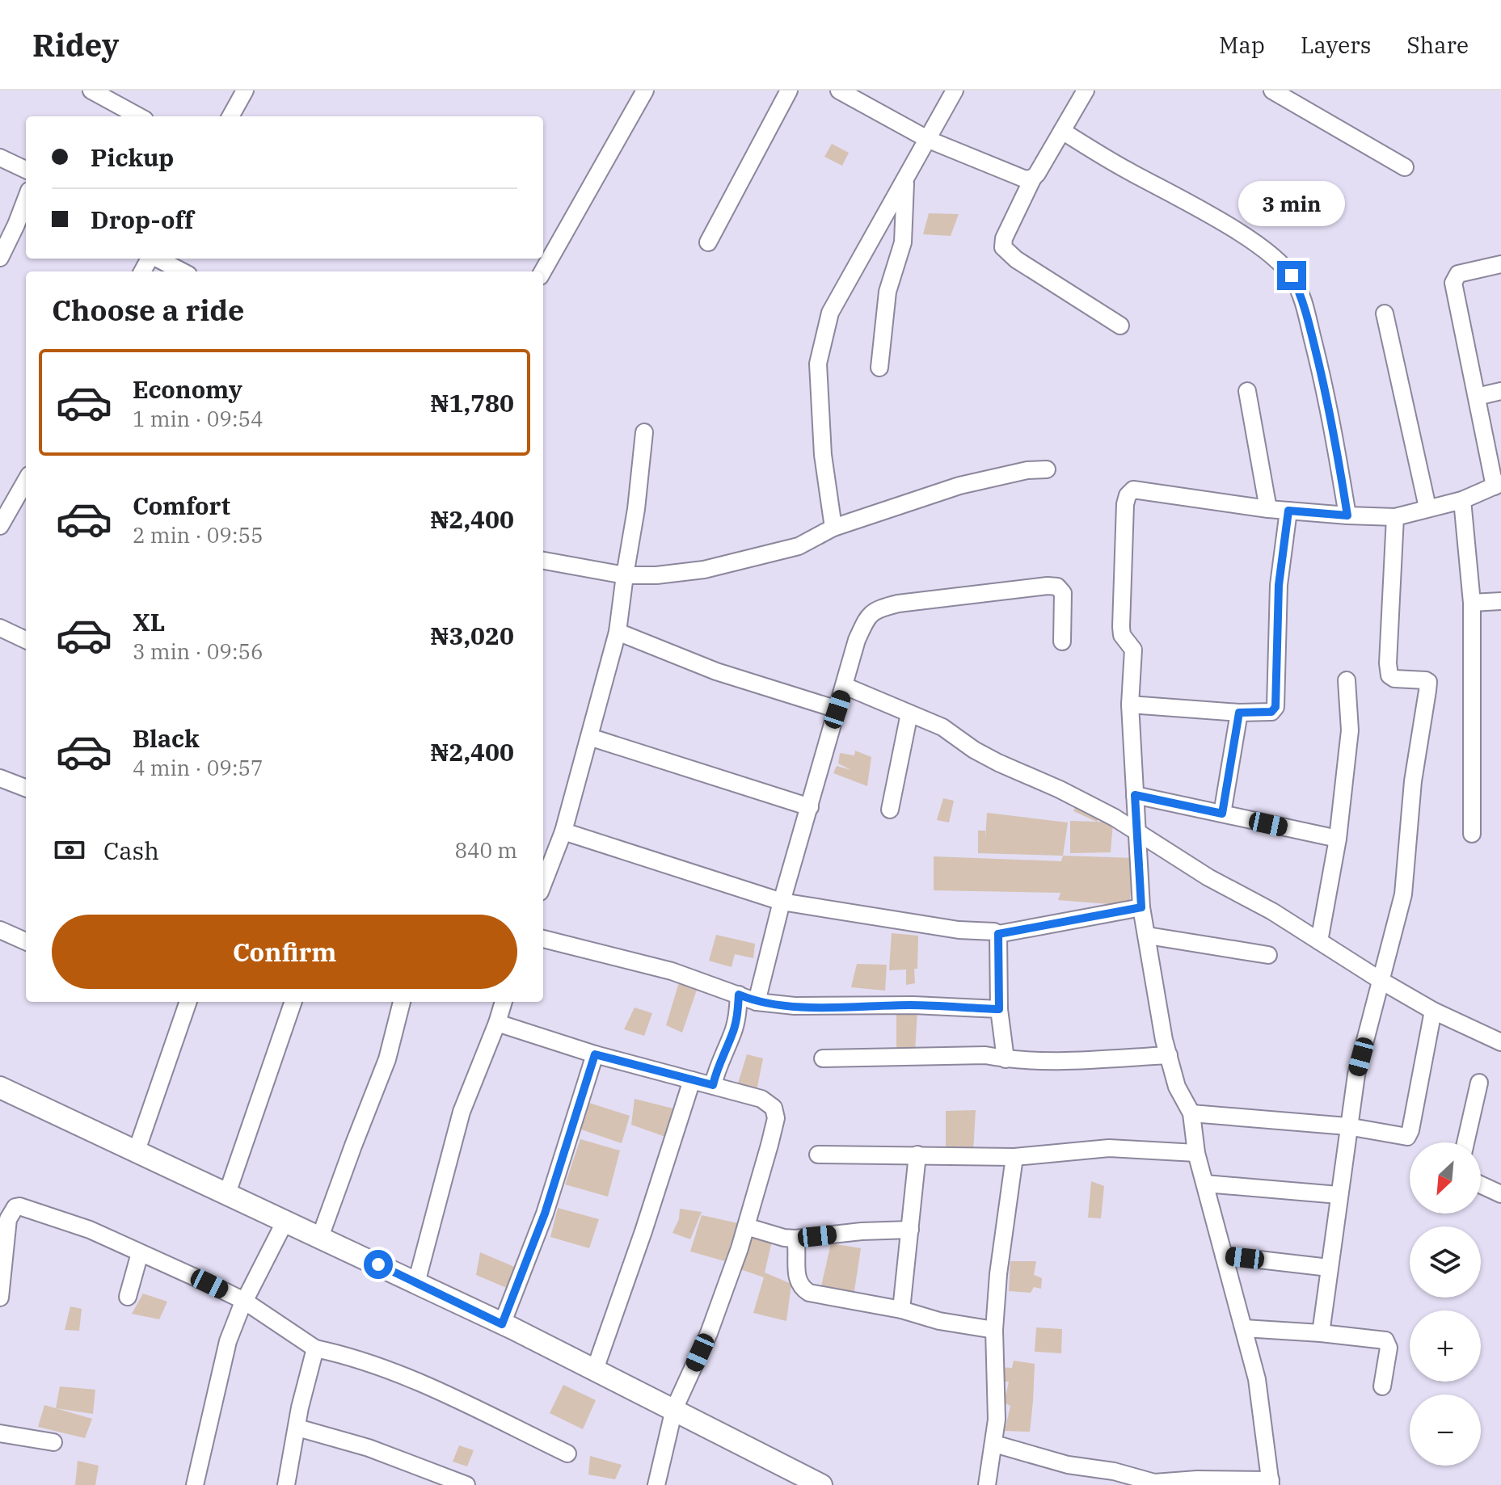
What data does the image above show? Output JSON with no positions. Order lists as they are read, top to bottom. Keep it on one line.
{"north":"bottom left","page":{"header":"Ridey","nav":["Map","Layers","Share"],"banner":["Pickup","Drop-off"],"bubble":"3 min","heading":"Choose a ride","list":[{"name":"Economy","note":"1 min · 09:54","value":"₦1,780"},{"name":"Comfort","note":"2 min · 09:55","value":"₦2,400"},{"name":"XL","note":"3 min · 09:56","value":"₦3,020"},{"name":"Black","note":"4 min · 09:57","value":"₦2,400"}],"pay":["Cash","840 m"],"buttons":"Confirm","map_buttons":["+","−"]}}
